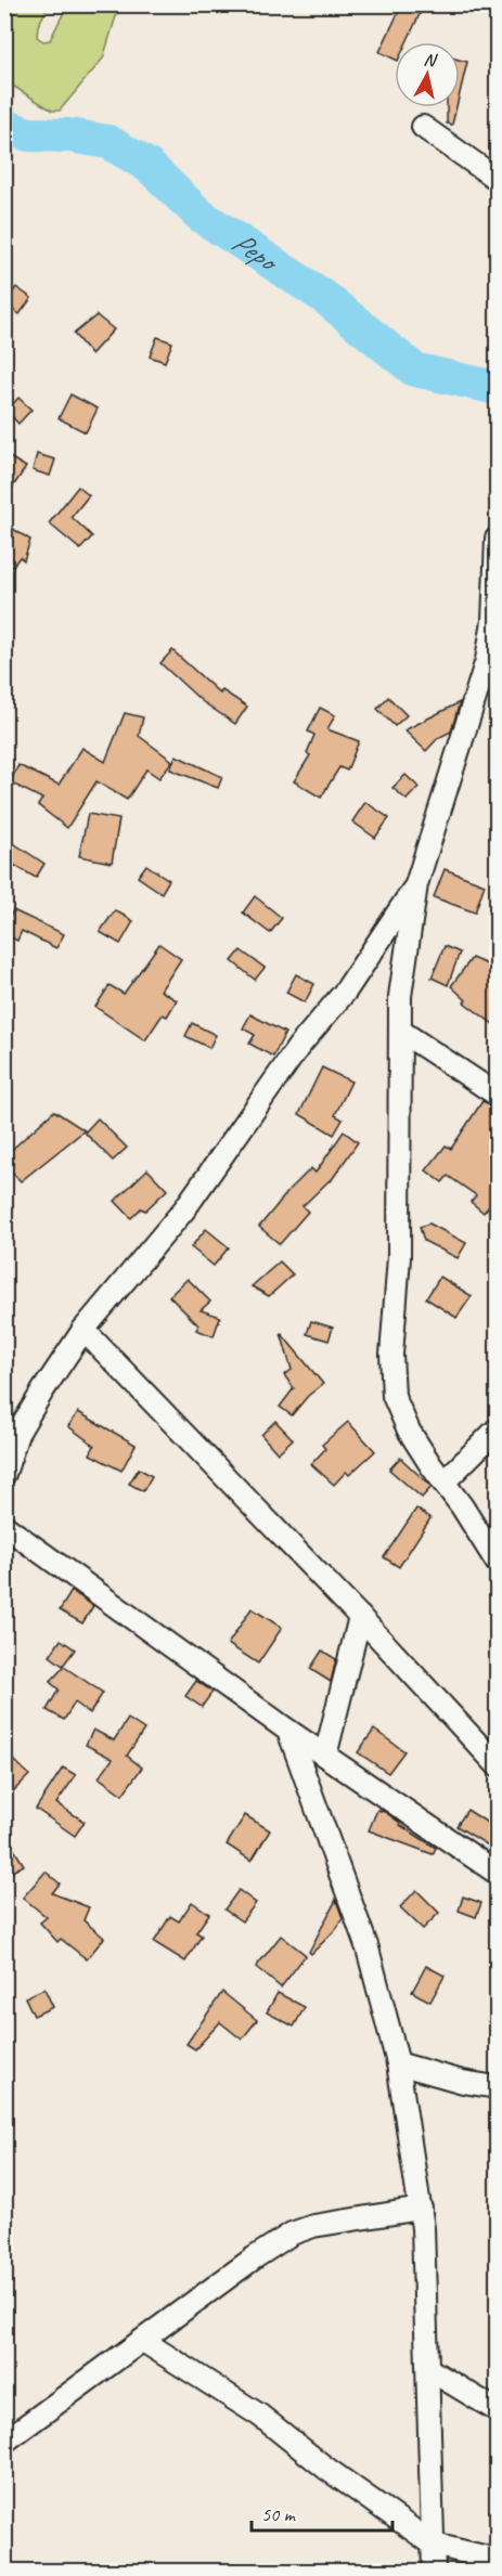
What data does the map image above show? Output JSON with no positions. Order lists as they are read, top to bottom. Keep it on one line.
{"water":["Pepo"],"scale_bar":"50 m","north":"top"}
